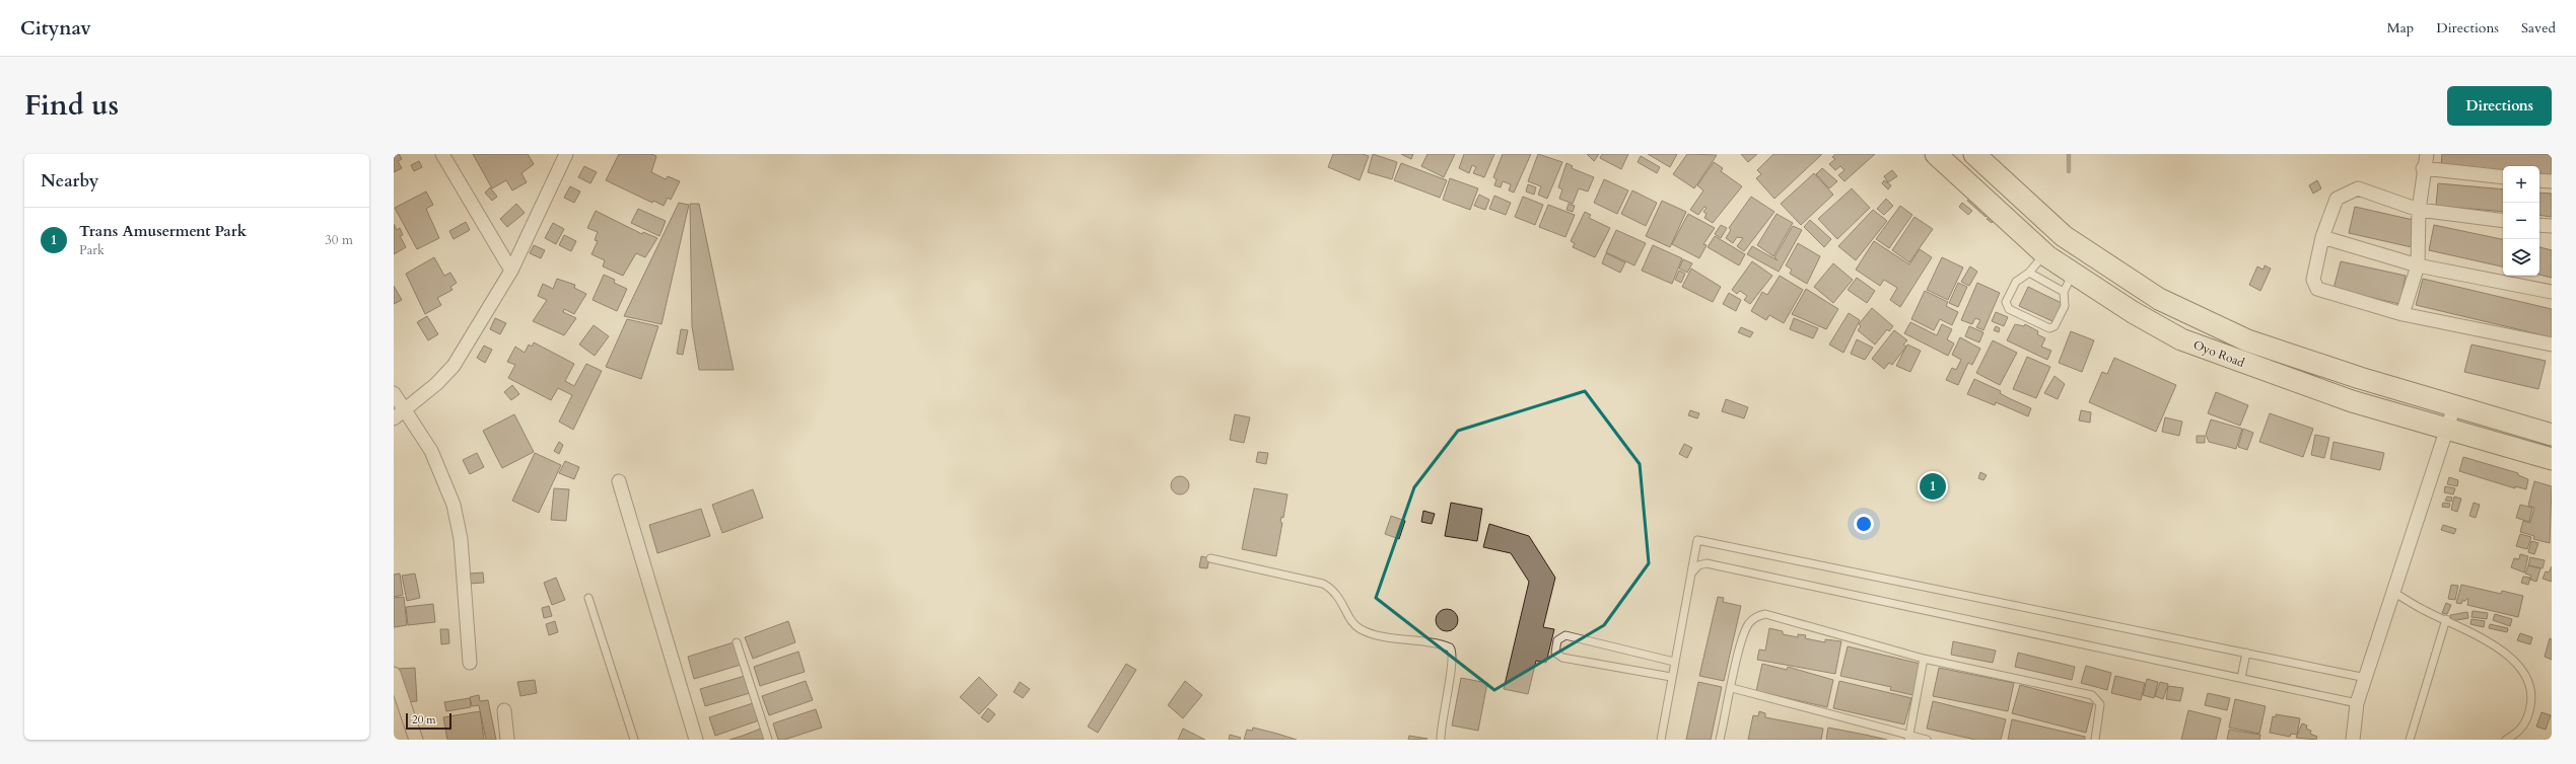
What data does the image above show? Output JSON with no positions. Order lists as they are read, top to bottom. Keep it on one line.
{"streets":{"main road":["Oyo Road"]},"scale_bar":"20 m","page":{"header":"Citynav","nav":["Map","Directions","Saved"],"title":"Find us","buttons":"Directions","heading":"Nearby","map_buttons":["+","−"],"list":[{"mark":"1","name":"Trans Amuserment Park","note":"Park","value":"30 m"}],"pins":"1","scale":"20 m"}}
